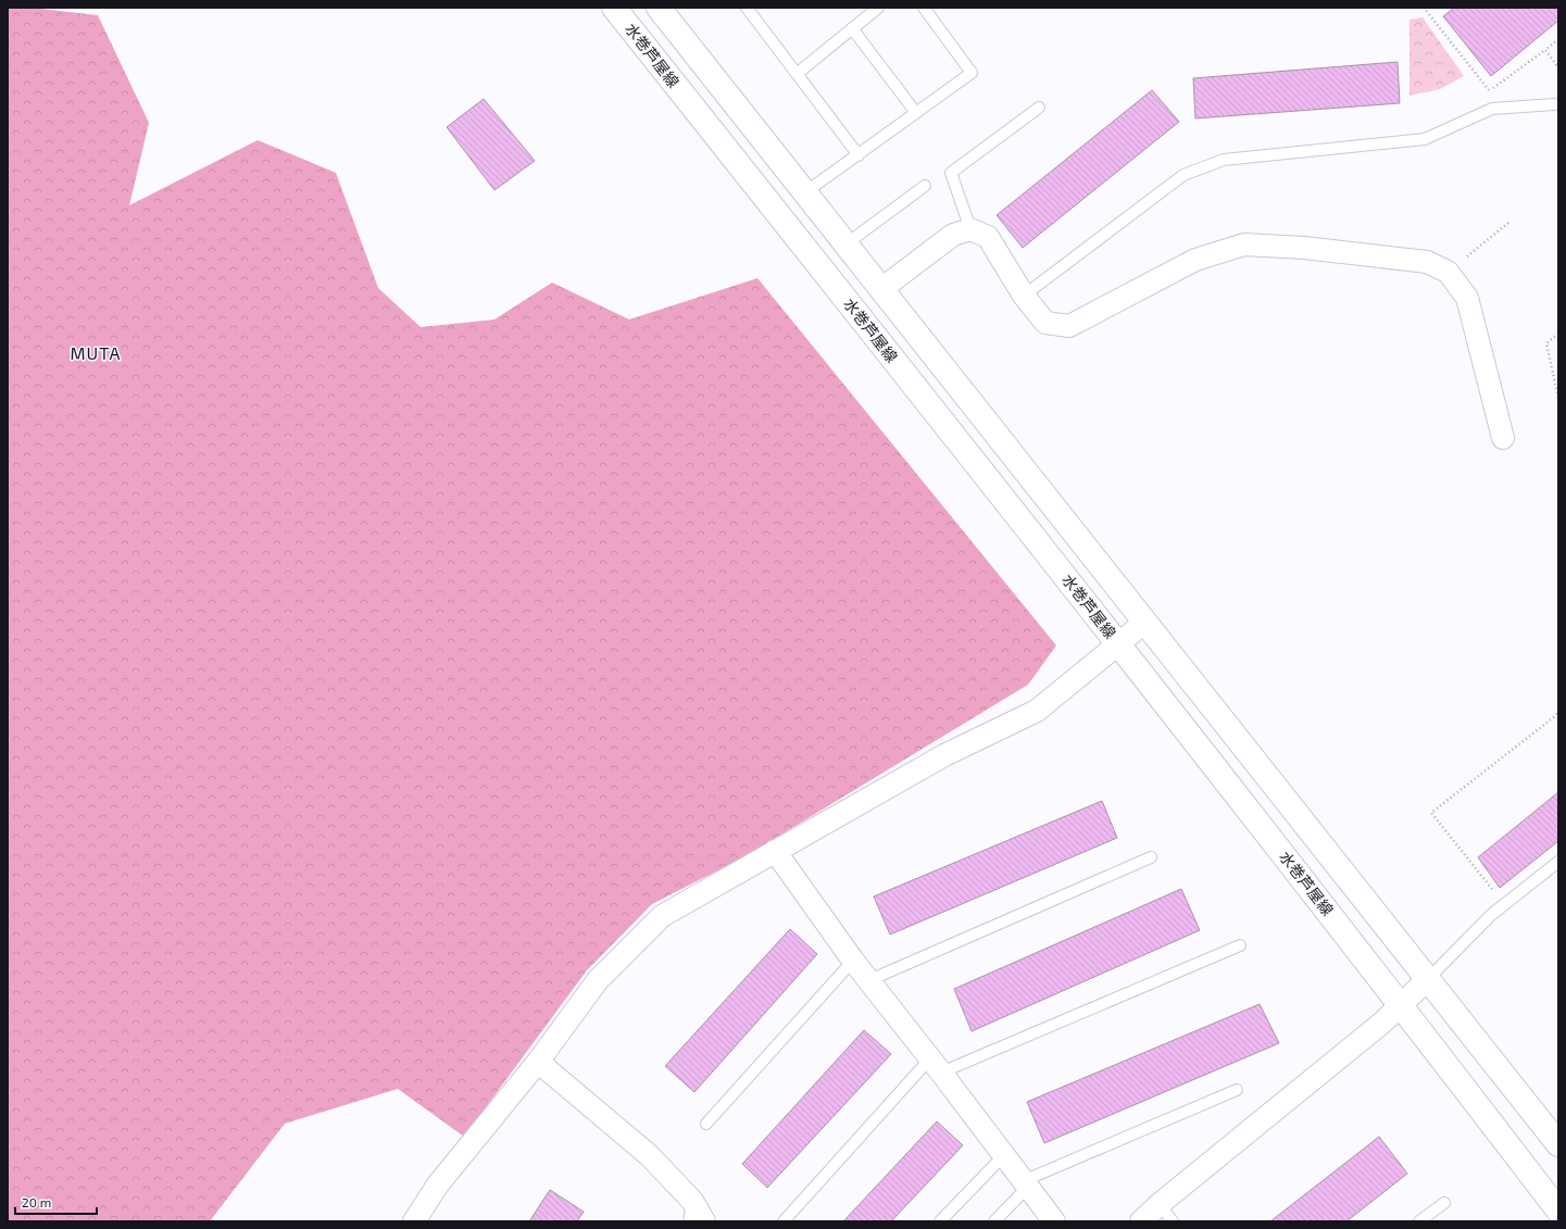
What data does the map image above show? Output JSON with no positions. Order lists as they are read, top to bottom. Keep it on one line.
{"streets":{"main road":["水巻芦屋線"]},"districts":["MUTA"],"scale_bar":"20 m"}
